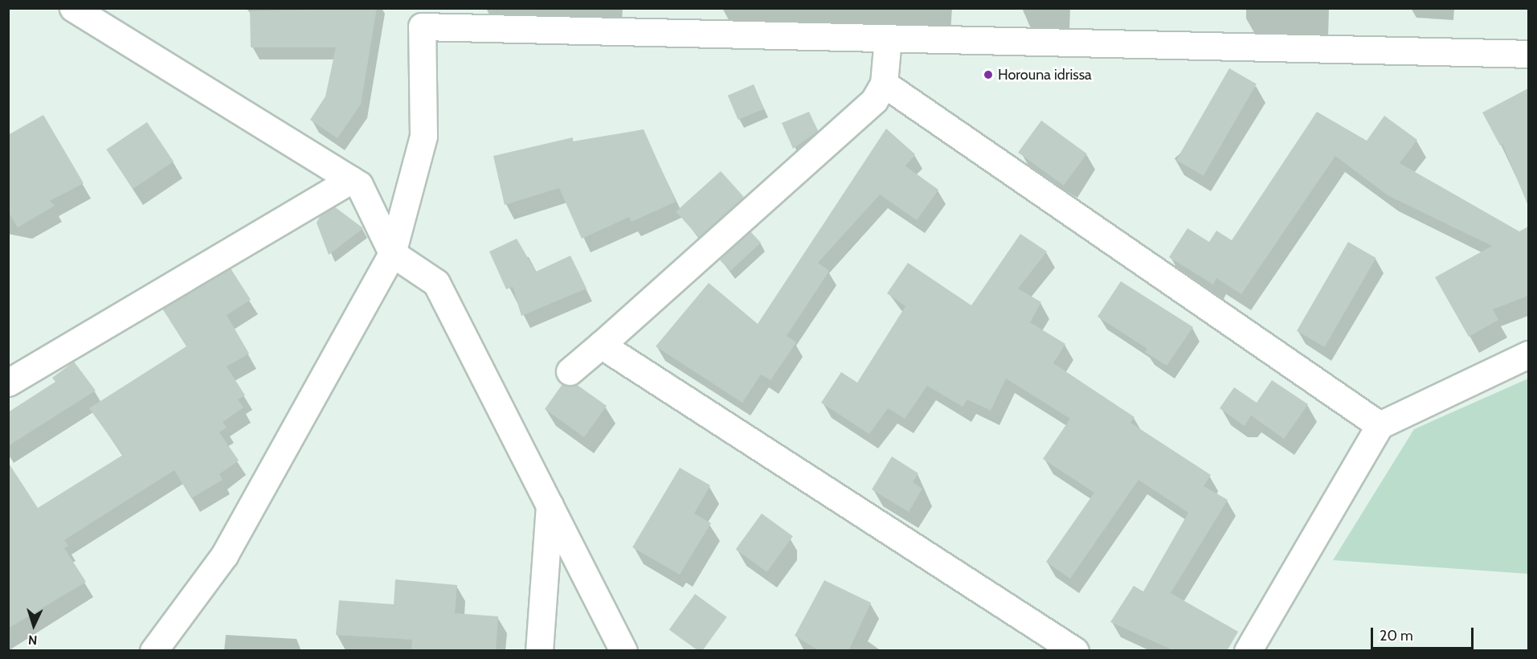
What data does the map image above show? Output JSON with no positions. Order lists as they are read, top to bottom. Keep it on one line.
{"places":["Horouna idrissa"],"scale_bar":"20 m","north":"bottom"}
